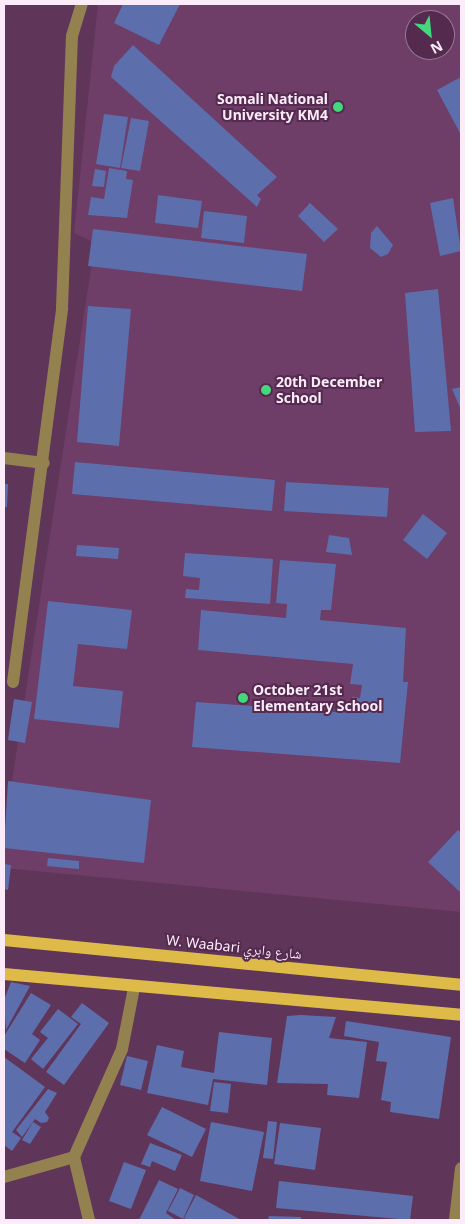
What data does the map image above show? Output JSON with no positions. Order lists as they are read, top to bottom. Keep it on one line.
{"streets":{"main road":["W. Waabari شارع وابري"]},"places":["Somali National University KM4","20th December School","October 21st Elementary School"],"north":"bottom right"}
